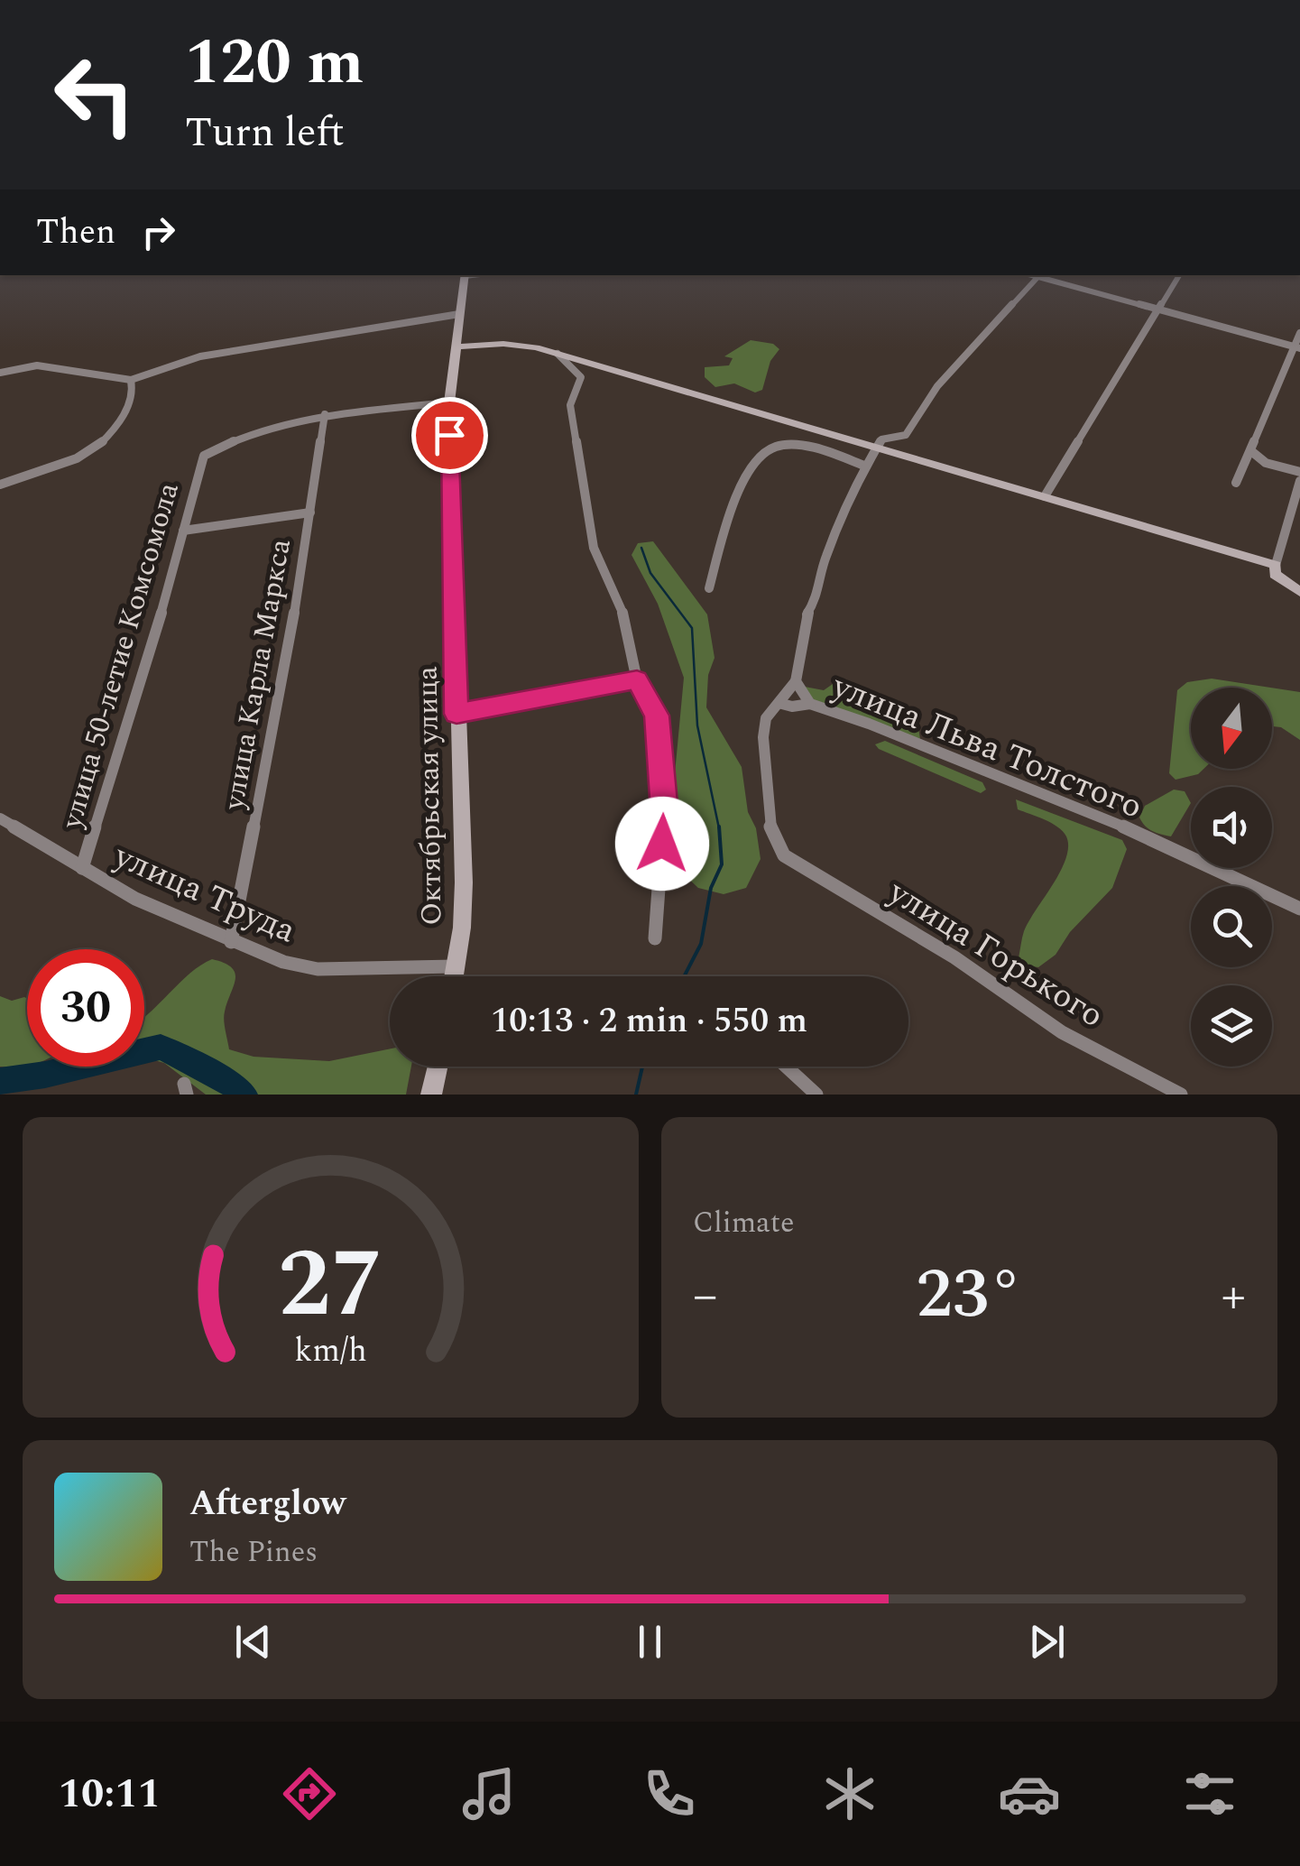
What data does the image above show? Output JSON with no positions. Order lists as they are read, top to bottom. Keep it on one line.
{"streets":{"street":["улица 50-летие Комсомола","улица Карла Маркса","улица Льва Толстого","Октябрьская улица","улица Труда","улица Горького"]},"crossings":[["улица 50-летие Комсомола","улица Карла Маркса"],["улица 50-летие Комсомола","улица Труда"],["улица Карла Маркса","улица Труда"],["Октябрьская улица","улица Труда"]],"north":"bottom","page":{"turn":["120 m","Turn left"],"then":"Then","limit":"30","trip":"10:13 · 2 min · 550 m","tile":"Climate","heat":["−","23°","+"],"song":["Afterglow","The Pines"],"tabs":"10:11","gauge":["27","km/h"]}}
